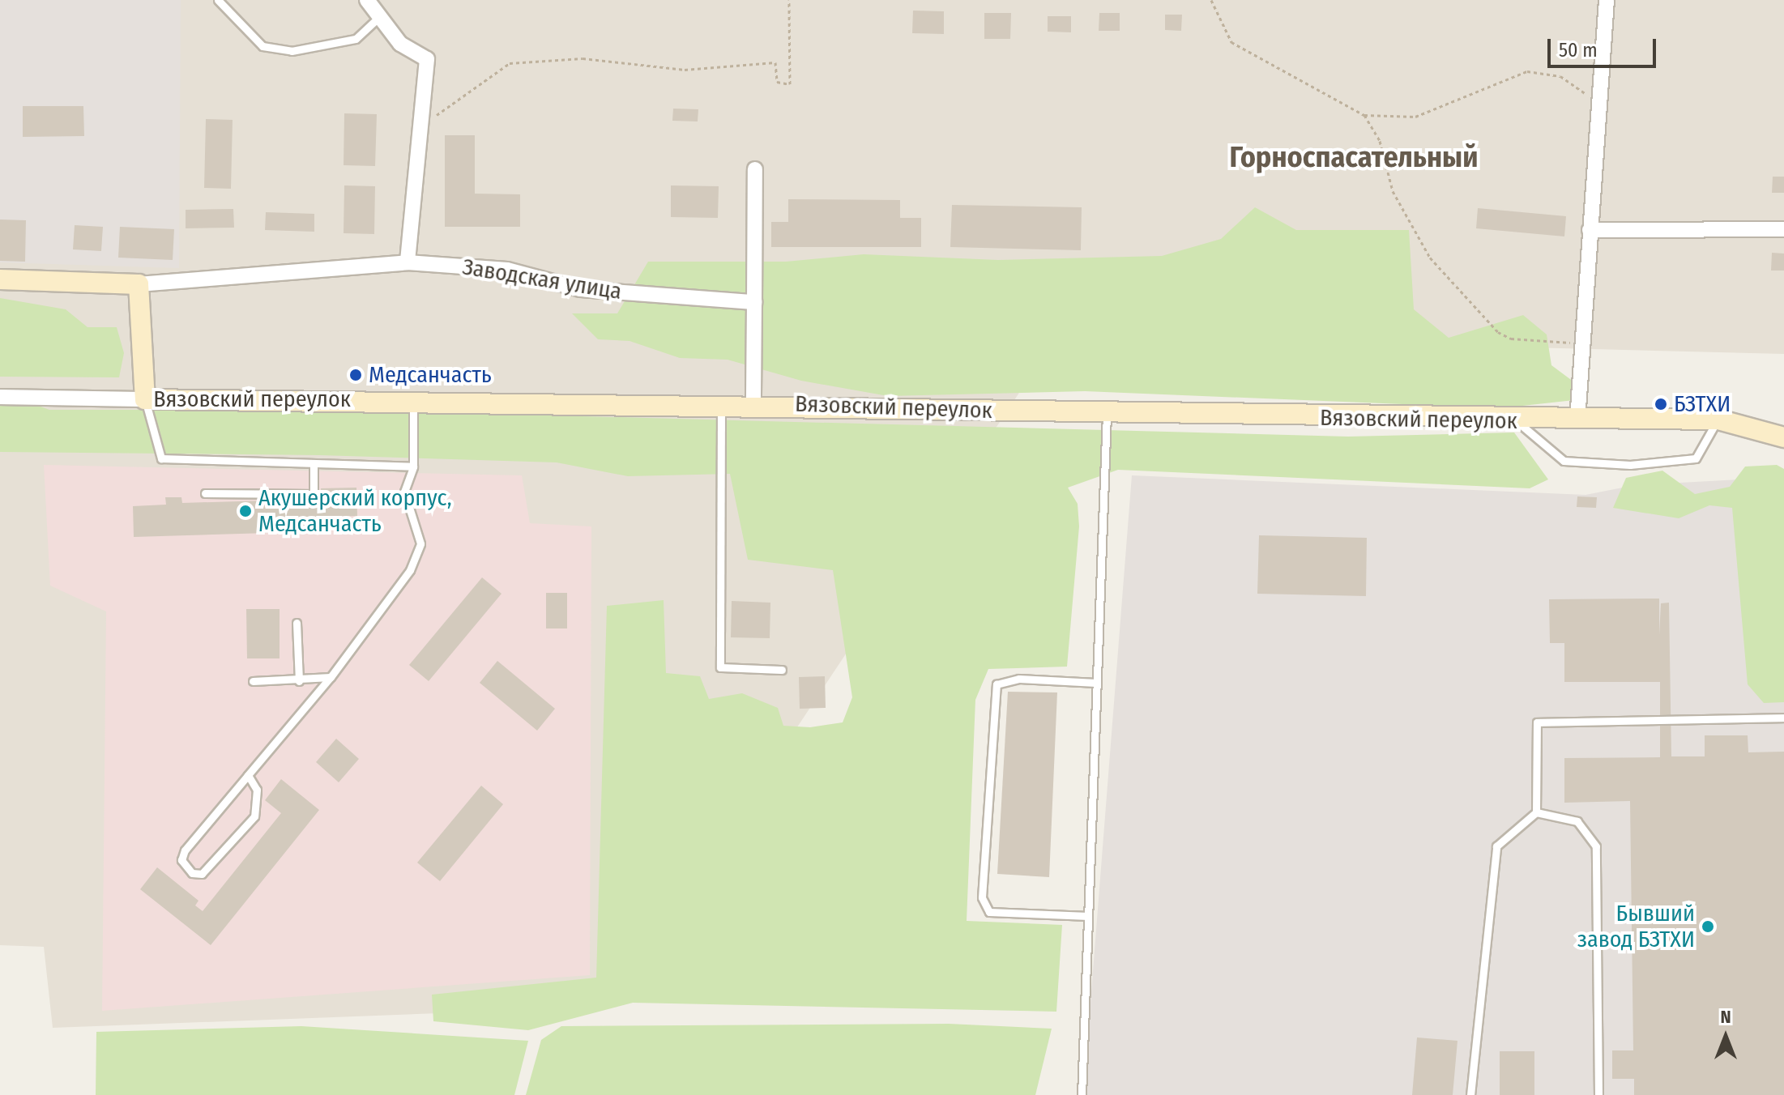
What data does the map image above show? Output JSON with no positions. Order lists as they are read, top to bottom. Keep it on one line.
{"streets":{"street":["Заводская улица","Вязовский переулок"]},"districts":["Горноспасательный"],"places":["Медсанчасть","БЗТХИ","Акушерский корпус, Медсанчасть","Бывший завод БЗТХИ"],"scale_bar":"50 m","north":"top"}
